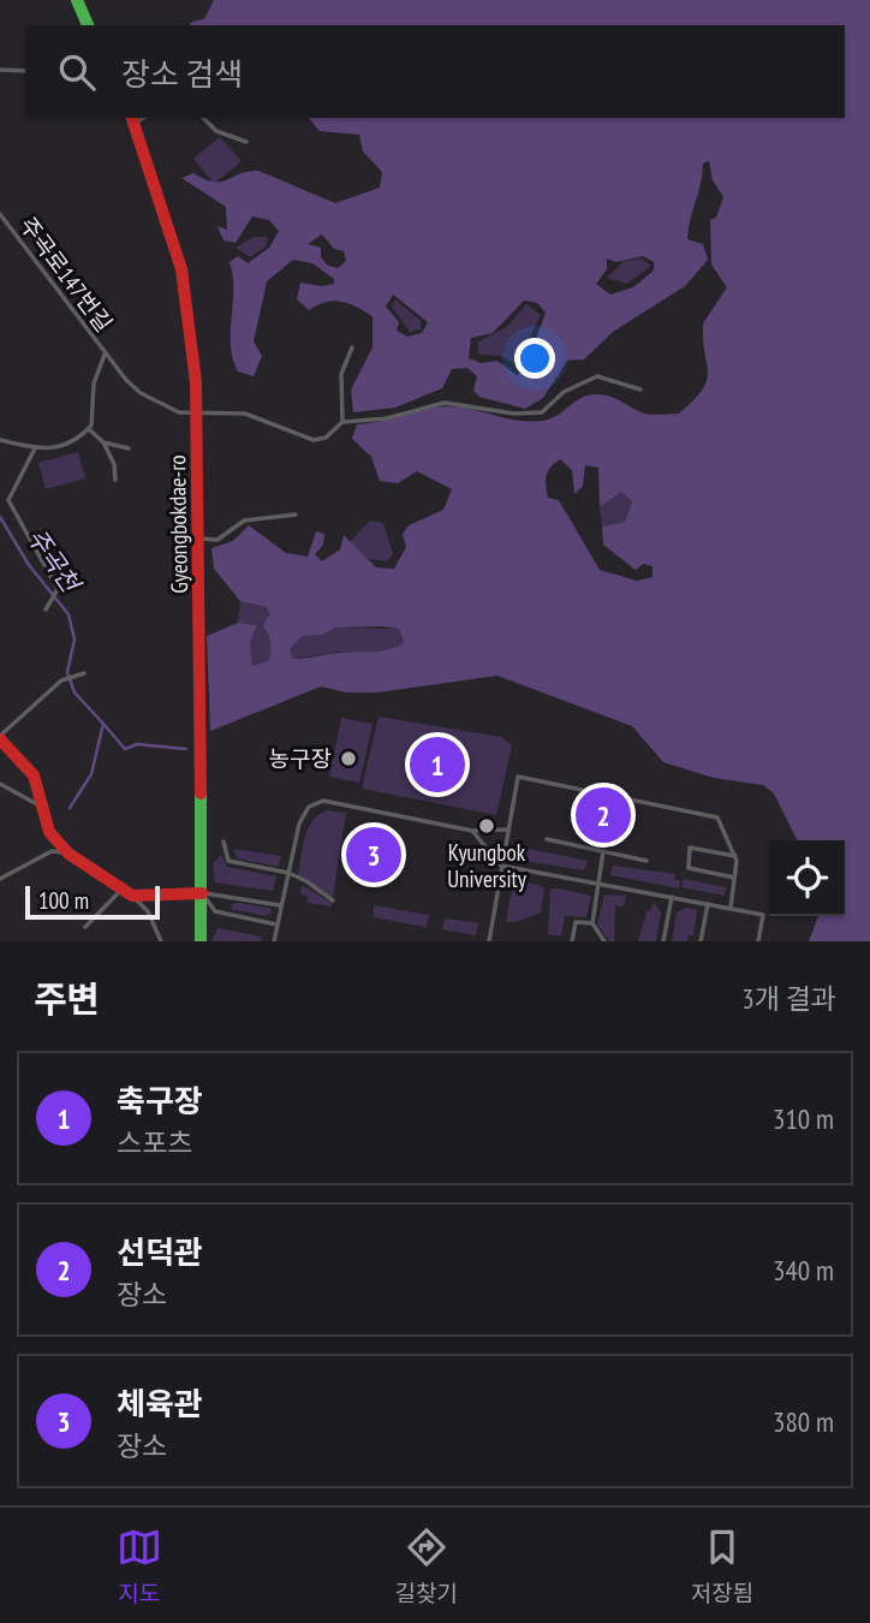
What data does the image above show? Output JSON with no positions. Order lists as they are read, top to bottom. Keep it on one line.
{"streets":{"street":["Gyeongbokdae-ro"],"lane":["주곡로147번길"]},"crossings":[["주곡로147번길","Gyeongbokdae-ro"]],"water":["주곡천"],"places":["농구장","Kyungbok University"],"scale_bar":"100 m","page":{"search":"장소 검색","pins":["1","2","3"],"scale":"100 m","heading":["주변","3개 결과"],"list":[{"mark":"1","name":"축구장","note":"스포츠","value":"310 m"},{"mark":"2","name":"선덕관","note":"장소","value":"340 m"},{"mark":"3","name":"체육관","note":"장소","value":"380 m"}],"nav":["지도","길찾기","저장됨"]}}
